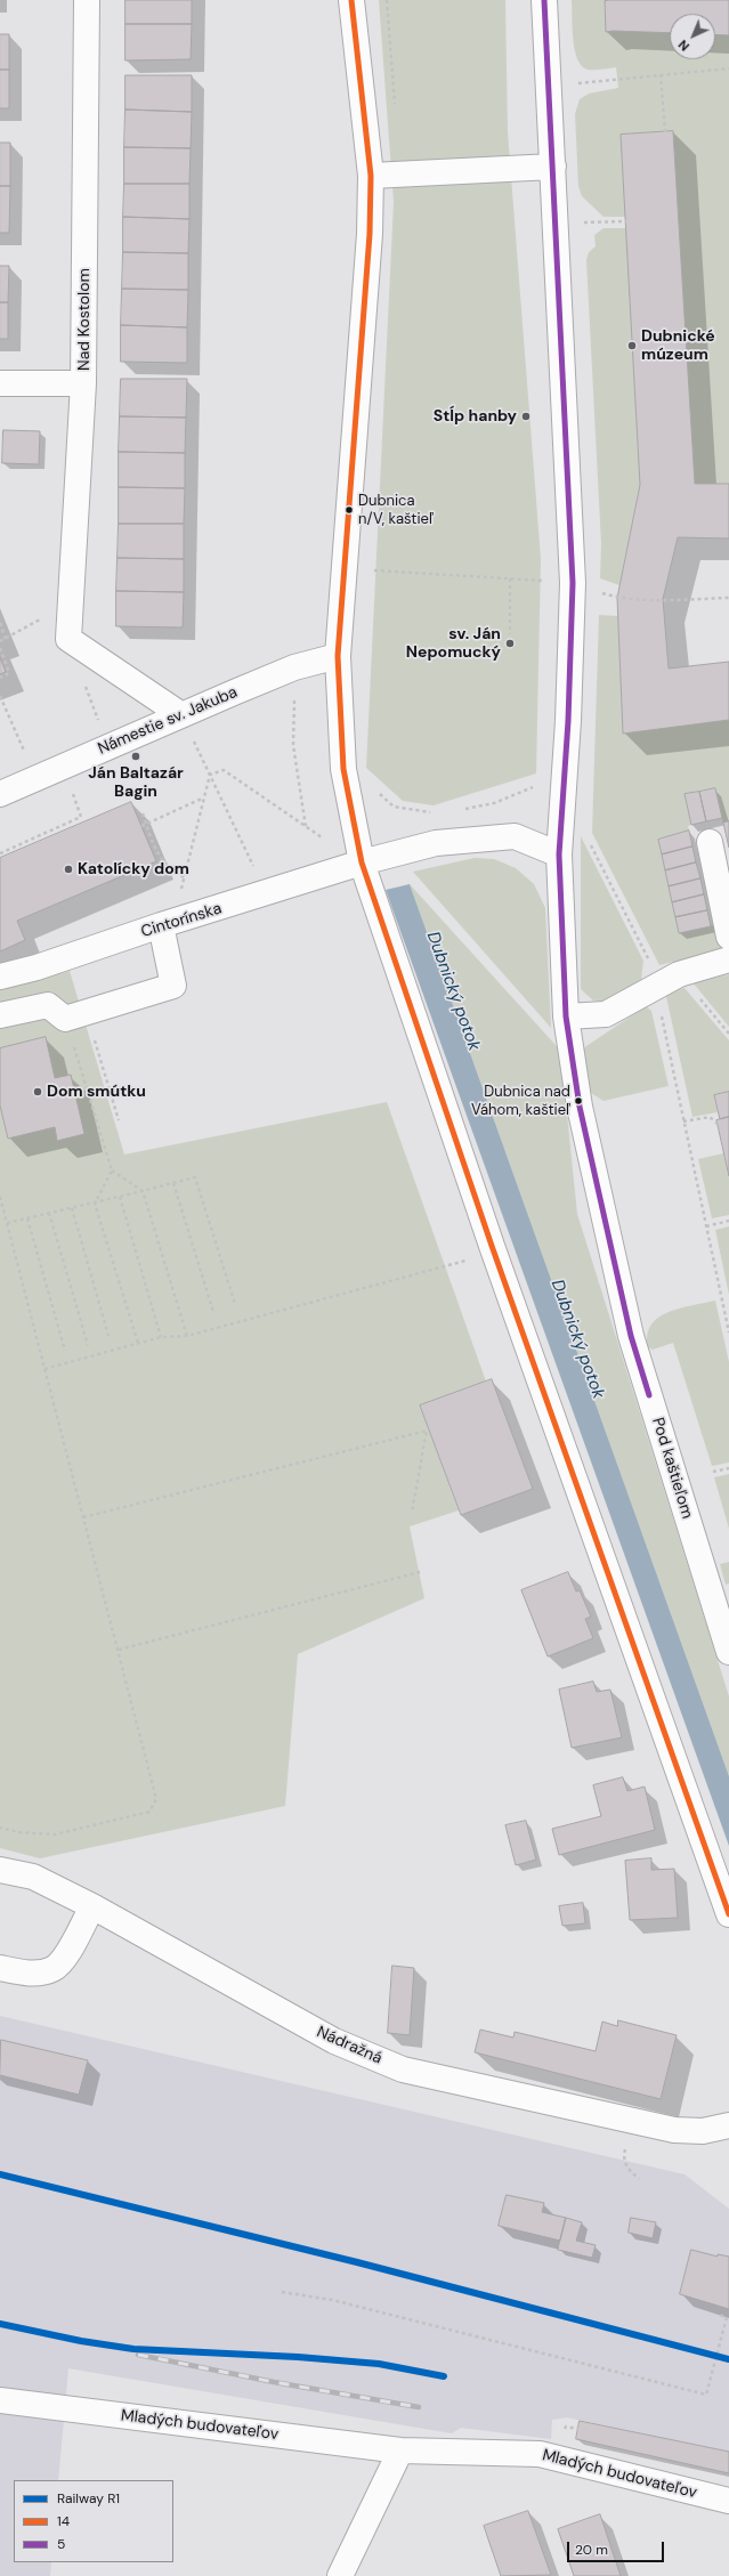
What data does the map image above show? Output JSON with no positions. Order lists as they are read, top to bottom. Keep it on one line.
{"streets":{"street":["Nad Kostolom","Námestie sv. Jakuba","Cintorínska","Pod kaštieľom","Nádražná","Mladých budovateľov"]},"crossings":[["Nad Kostolom","Námestie sv. Jakuba"],["Cintorínska","Pod kaštieľom"]],"water":["Dubnický potok"],"places":["Dubnické múzeum","Stĺp hanby","Dubnica n/V, kaštieľ","sv. Ján Nepomucký","Ján Baltazár Bagin","Katolícky dom","Dom smútku","Dubnica nad Váhom, kaštieľ"],"lines":["transit line 14","transit line 5","rail line R1"],"legend":["Railway R1","14","5"],"scale_bar":"20 m","north":"bottom left"}
